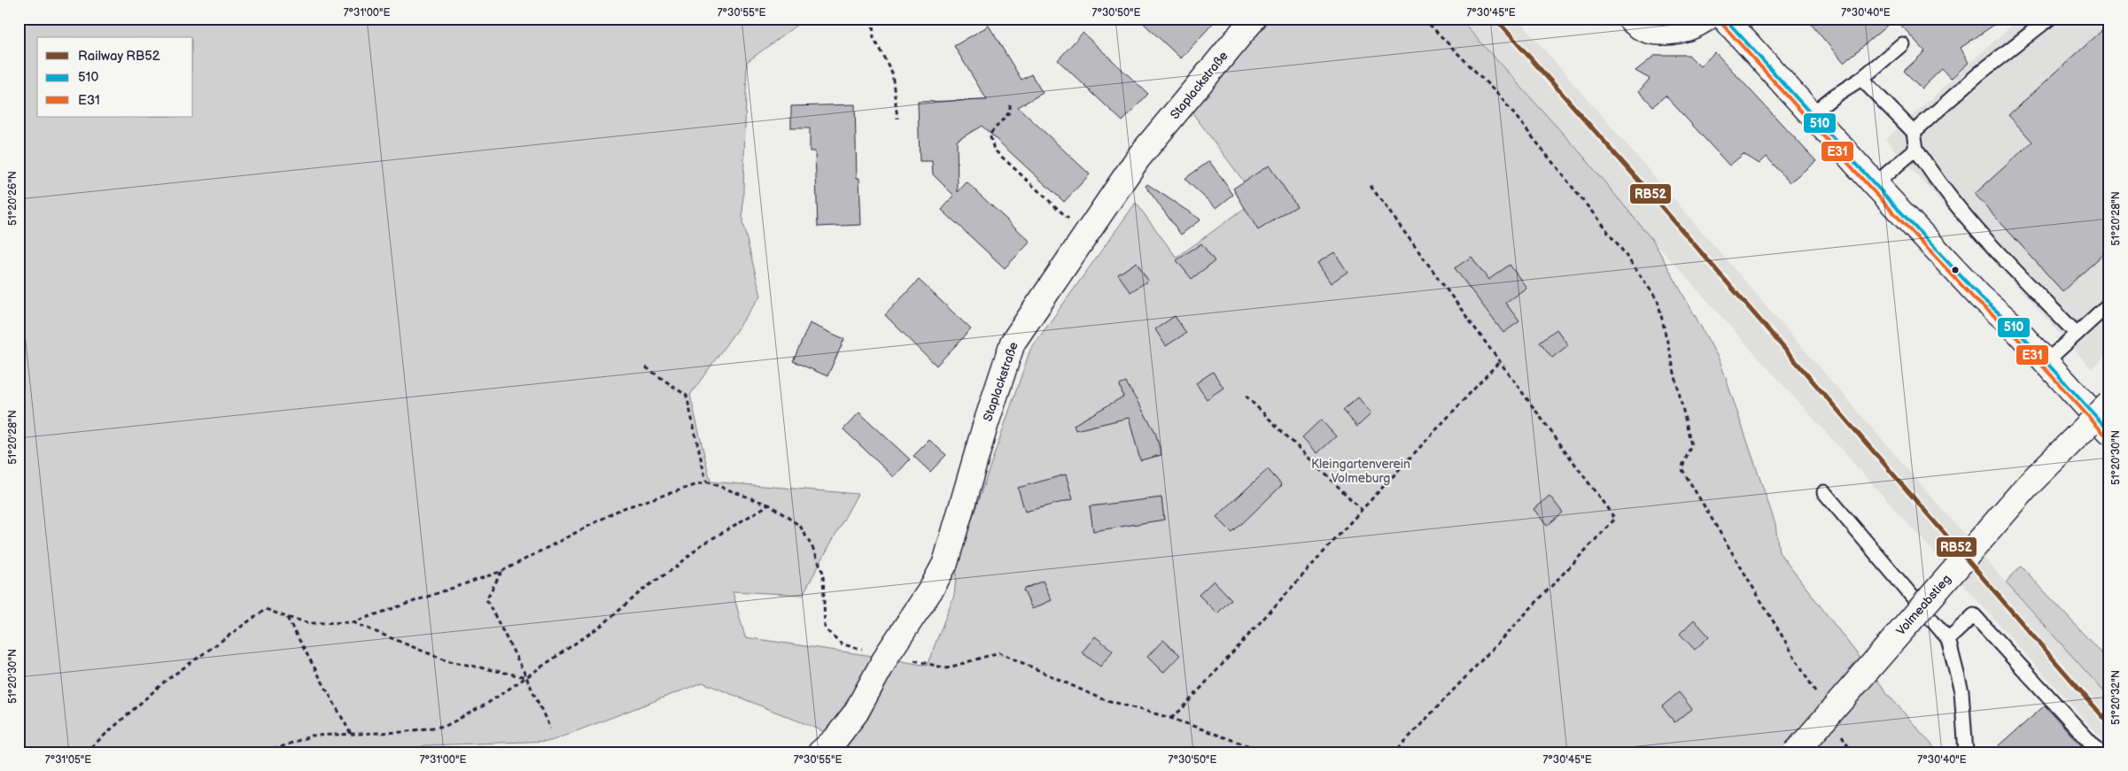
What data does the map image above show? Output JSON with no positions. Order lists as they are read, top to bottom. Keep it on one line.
{"streets":{"street":["Staplackstraße","Volmeabstieg"]},"parks":["Kleingartenverein Volmeburg"],"lines":["rail line RB52","transit line 510","transit line E31"],"legend":["Railway RB52","510","E31"],"coordinates":["7°31'00\"E","7°30'55\"E","7°30'50\"E","7°30'45\"E","7°30'40\"E","51°20'26\"N","51°20'28\"N","51°20'30\"N","51°20'32\"N","7°31'05\"E"]}
